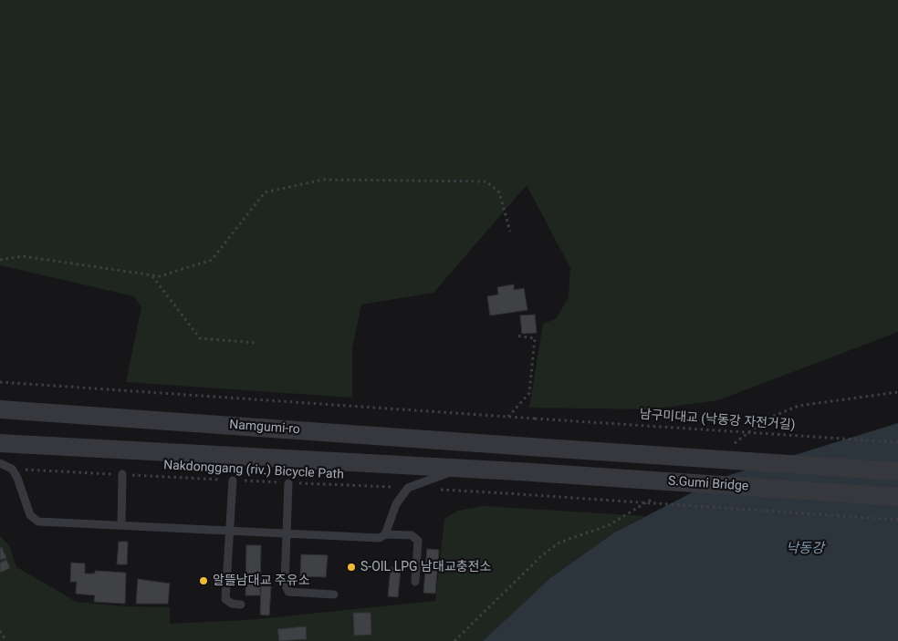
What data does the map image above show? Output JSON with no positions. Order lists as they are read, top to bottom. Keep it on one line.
{"streets":{"street":["Namgumi-ro","S.Gumi Bridge"],"path":["남구미대교 (낙동강 자전거길)","Nakdonggang (riv.) Bicycle Path"]},"crossings":[["Namgumi-ro","S.Gumi Bridge"]],"water":["낙동강"],"places":["S-OIL LPG 남대교충전소","알뜰남대교 주유소"]}
